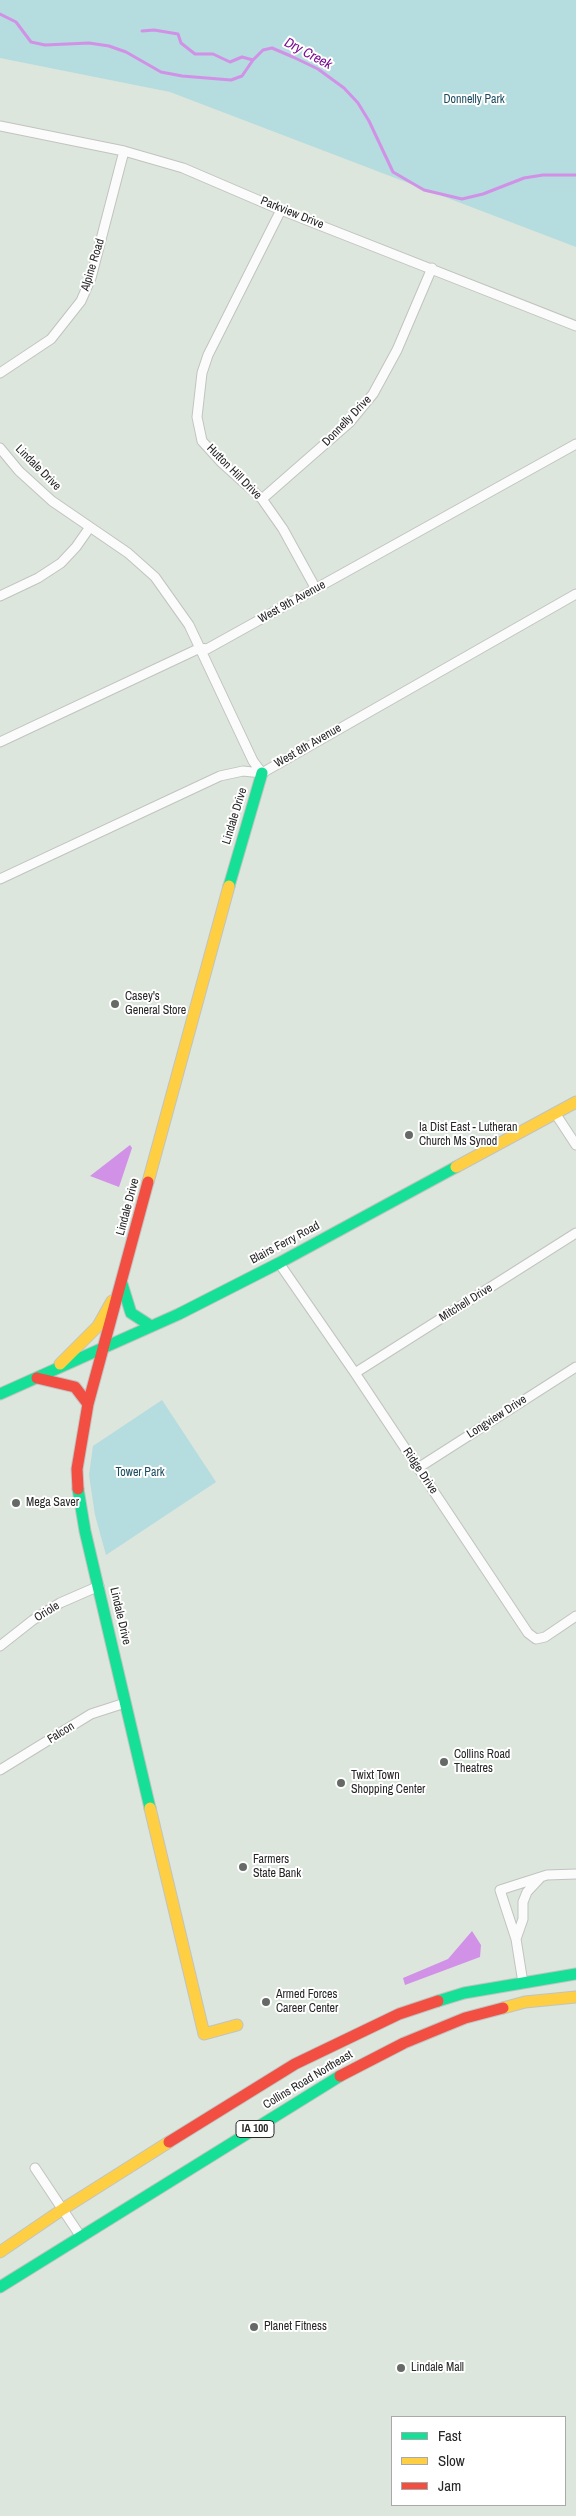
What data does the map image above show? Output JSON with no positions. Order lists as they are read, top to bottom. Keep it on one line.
{"streets":{"main road":["Lindale Drive","Blairs Ferry Road","Collins Road Northeast","IA 100"],"street":["Parkview Drive","Alpine Road","Donnelly Drive","Hutton Hill Drive","West 9th Avenue","West 8th Avenue","Mitchell Drive","Longview Drive","Ridge Drive","Oriole","Falcon"]},"crossings":[["Parkview Drive","Alpine Road"],["Parkview Drive","Donnelly Drive"],["Parkview Drive","Hutton Hill Drive"],["Donnelly Drive","Hutton Hill Drive"],["Lindale Drive","West 9th Avenue"],["Lindale Drive","West 8th Avenue"],["Lindale Drive","Blairs Ferry Road"],["Lindale Drive","Oriole"],["Lindale Drive","Falcon"],["Hutton Hill Drive","West 9th Avenue"],["Blairs Ferry Road","Ridge Drive"],["Mitchell Drive","Ridge Drive"],["Longview Drive","Ridge Drive"]],"water":["Dry Creek"],"parks":["Donnelly Park","Tower Park"],"places":["Casey's General Store","Ia Dist East - Lutheran Church Ms Synod","Mega Saver","Collins Road Theatres","Twixt Town Shopping Center","Farmers State Bank","Armed Forces Career Center","Planet Fitness","Lindale Mall"],"legend":["Fast","Slow","Jam"]}
